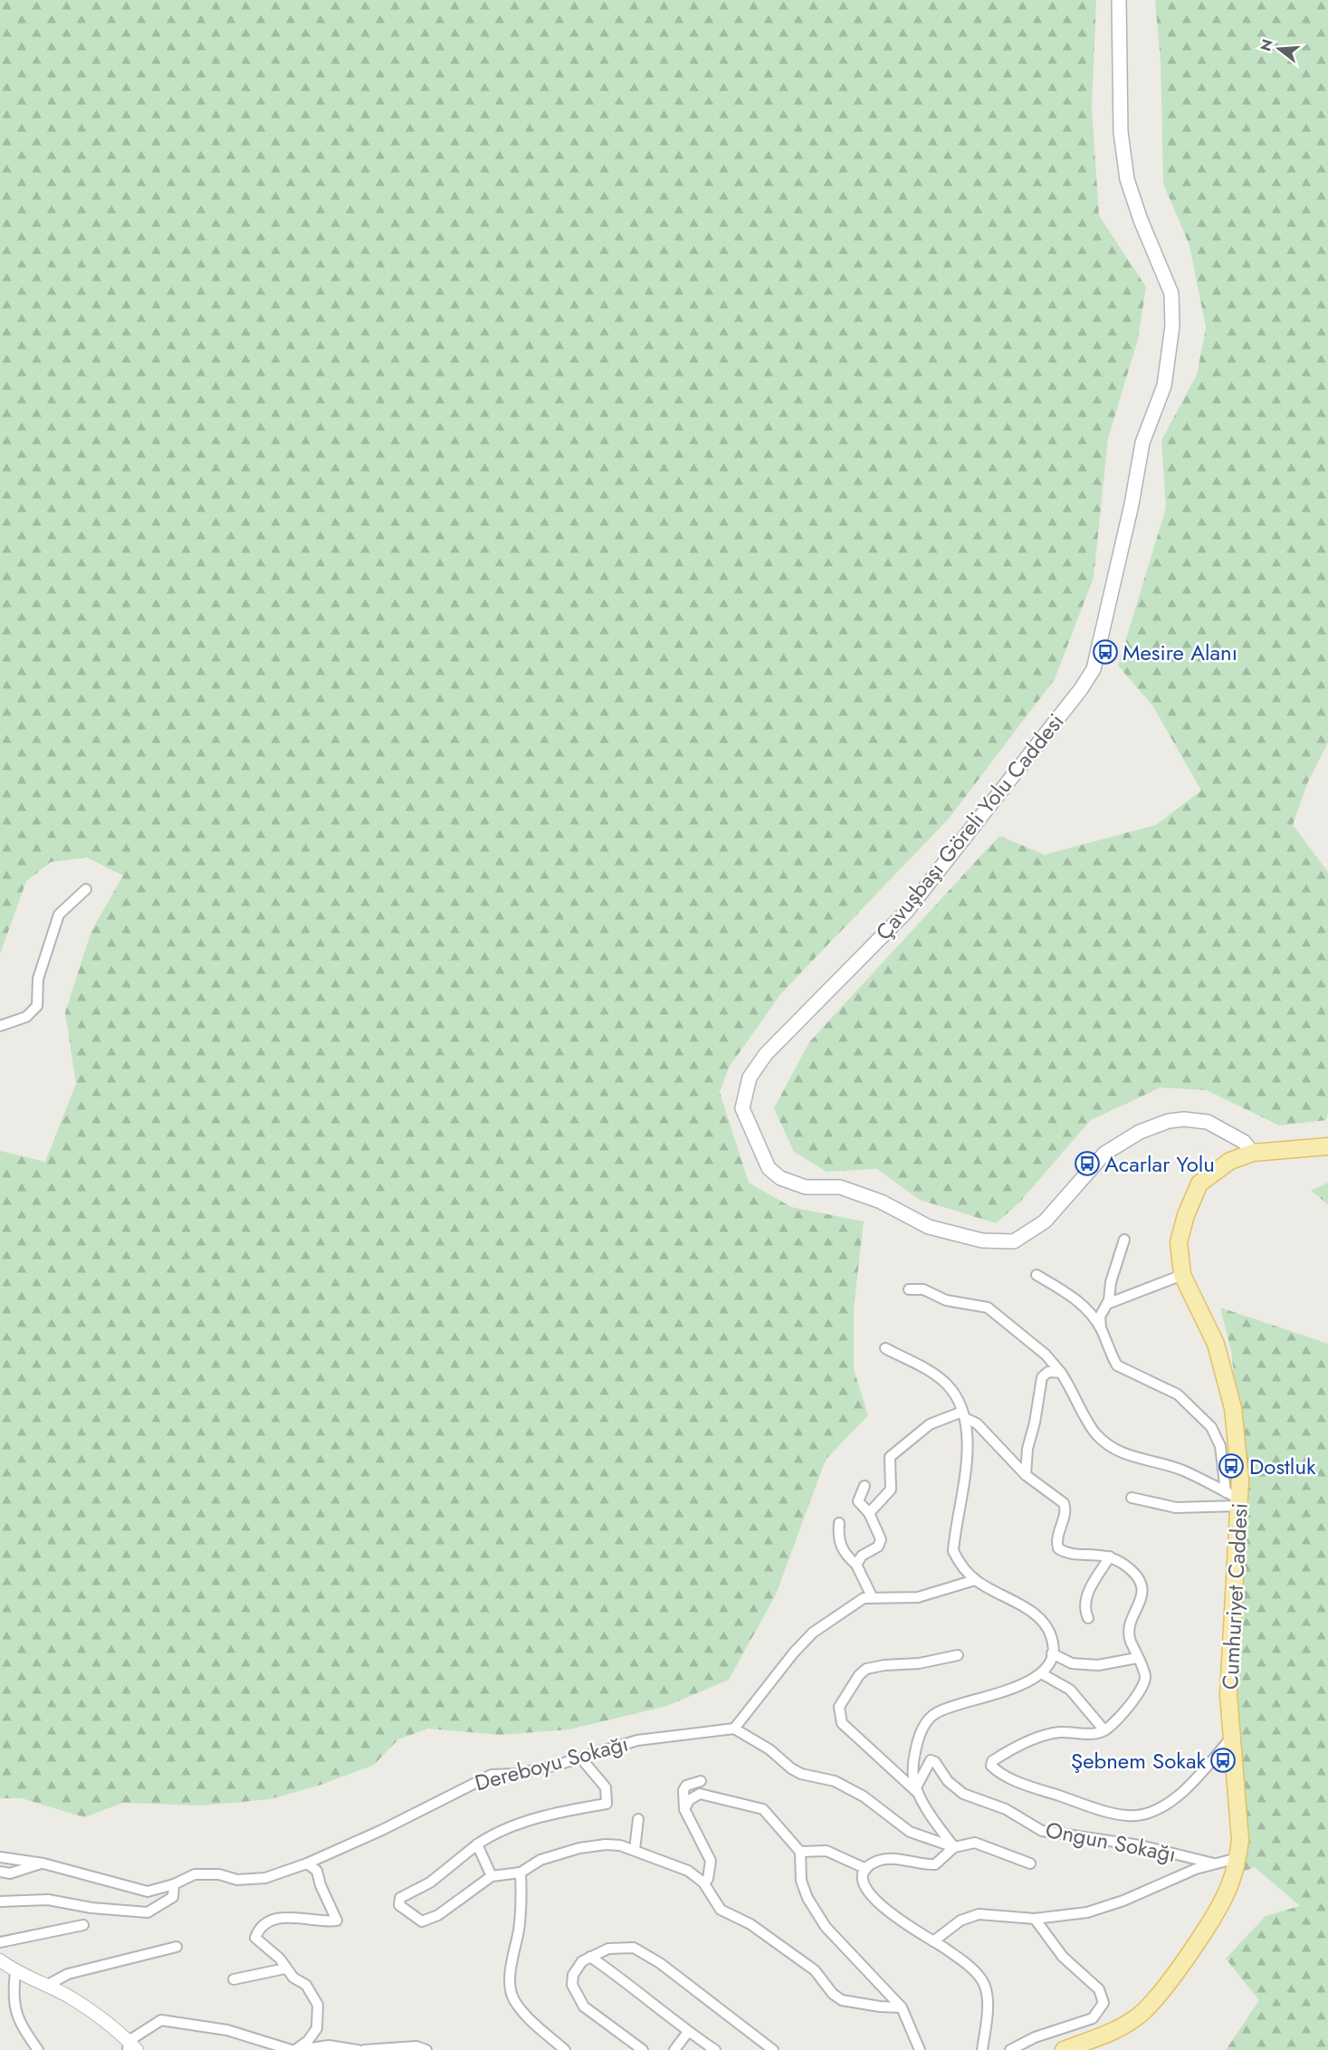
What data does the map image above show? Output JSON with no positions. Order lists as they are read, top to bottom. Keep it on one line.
{"streets":{"main road":["Çavuşbaşı Göreli Yolu Caddesi","Cumhuriyet Caddesi"],"street":["Dereboyu Sokağı","Ongun Sokağı"]},"crossings":[["Çavuşbaşı Göreli Yolu Caddesi","Cumhuriyet Caddesi"]],"places":{"bus stop":["Mesire Alanı","Acarlar Yolu","Dostluk","Şebnem Sokak"]},"north":"left"}
